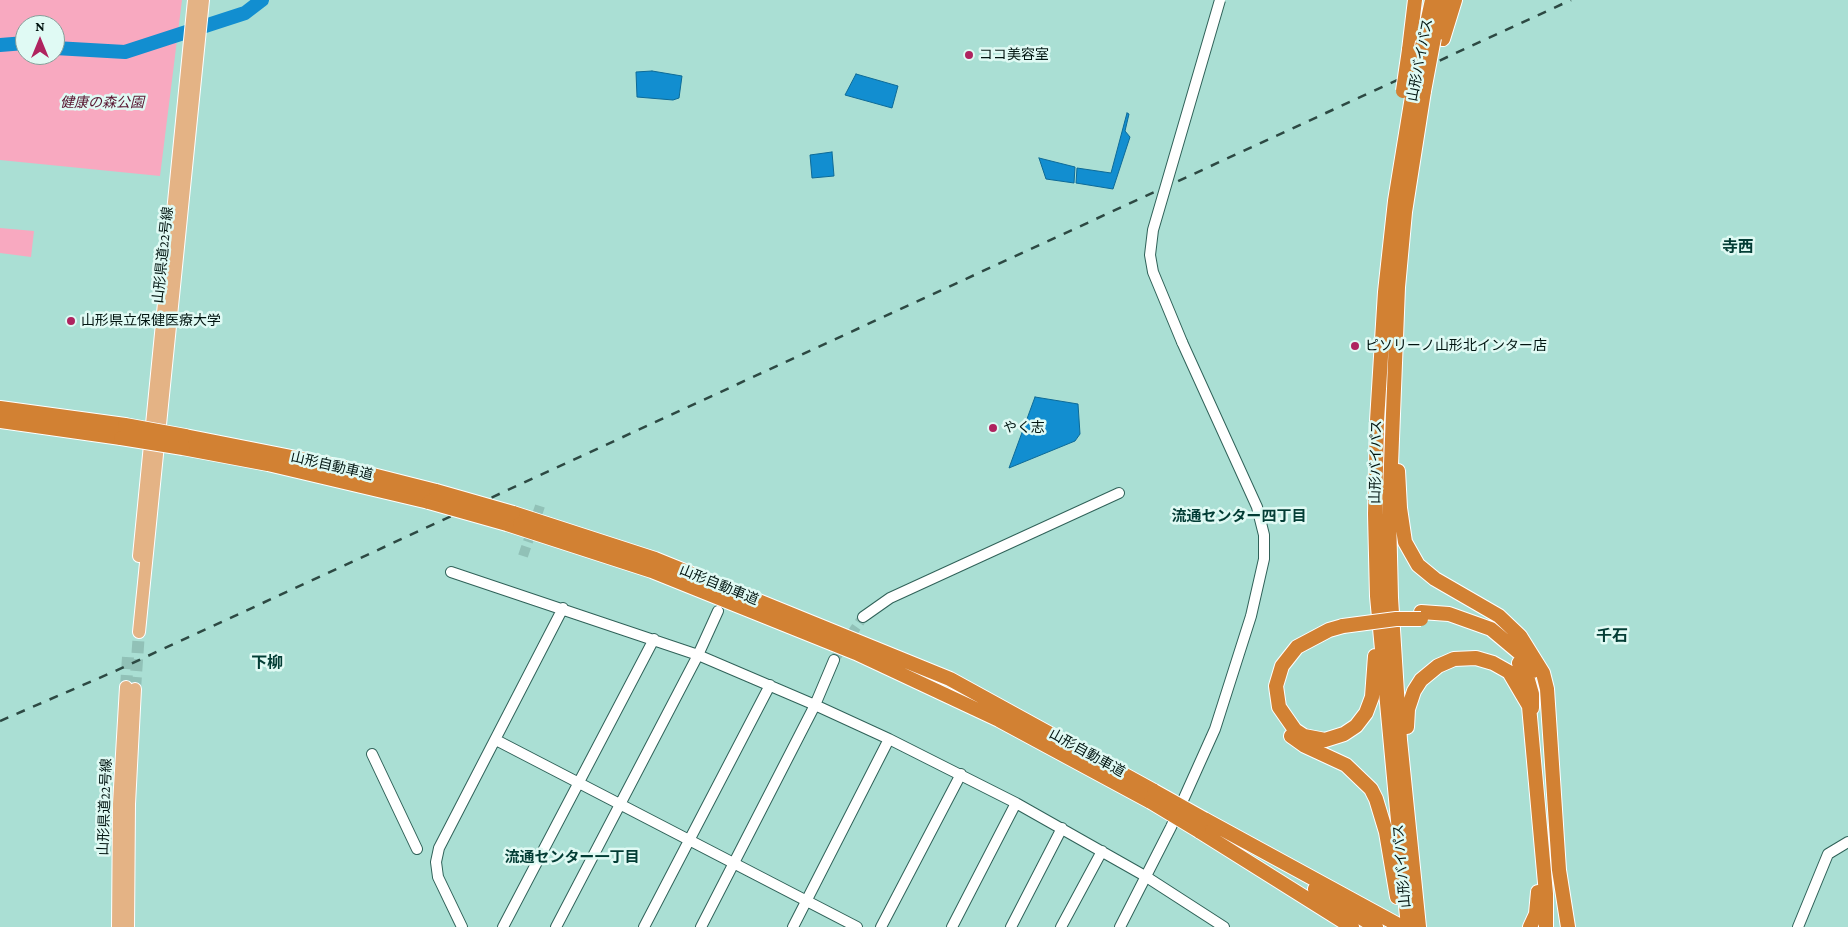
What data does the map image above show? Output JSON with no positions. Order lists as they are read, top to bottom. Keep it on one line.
{"streets":{"highway":["山形バイパス","山形自動車道"],"main road":["山形県道22号線"]},"districts":["寺西","流通センター四丁目","千石","下柳","流通センター一丁目"],"parks":["健康の森公園"],"places":["ココ美容室","山形県立保健医療大学","ピソリーノ山形北インター店","やく志"],"north":"top"}
